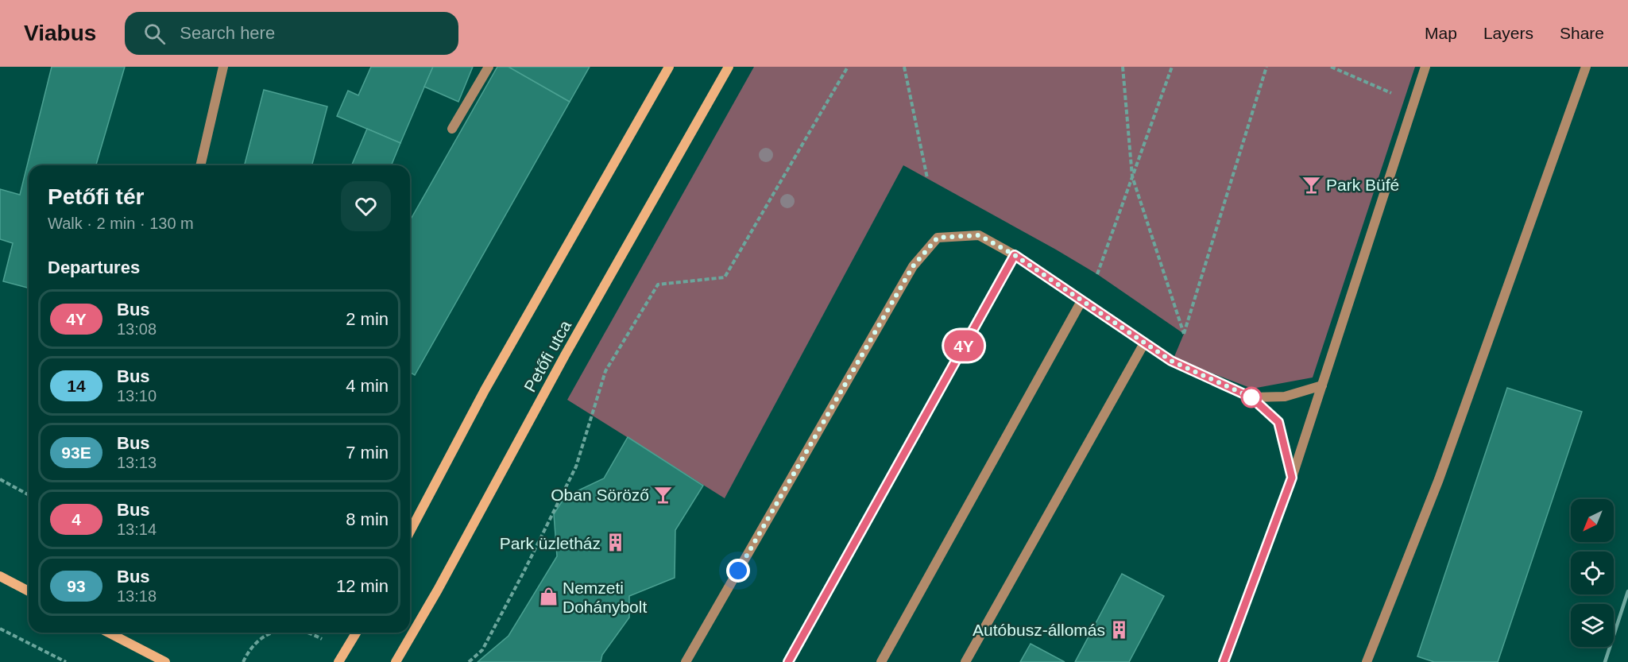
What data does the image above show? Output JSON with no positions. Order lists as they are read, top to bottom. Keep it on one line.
{"streets":{"main road":["Petőfi utca"]},"places":{"bar":["Park Büfé","Oban Söröző"],"building":["Park üzletház","Autóbusz-állomás"],"shop":["Nemzeti Dohánybolt"]},"lines":["bus line 4Y"],"north":"bottom left","page":{"header":"Viabus","search":"Search here","nav":["Map","Layers","Share"],"on_map":"4Y","heading":[["Petőfi tér","Walk · 2 min · 130 m"],"Departures"],"list":[{"mark":"4Y","name":"Bus","note":"13:08","value":"2 min"},{"mark":"14","name":"Bus","note":"13:10","value":"4 min"},{"mark":"93E","name":"Bus","note":"13:13","value":"7 min"},{"mark":"4","name":"Bus","note":"13:14","value":"8 min"},{"mark":"93","name":"Bus","note":"13:18","value":"12 min"}]}}
